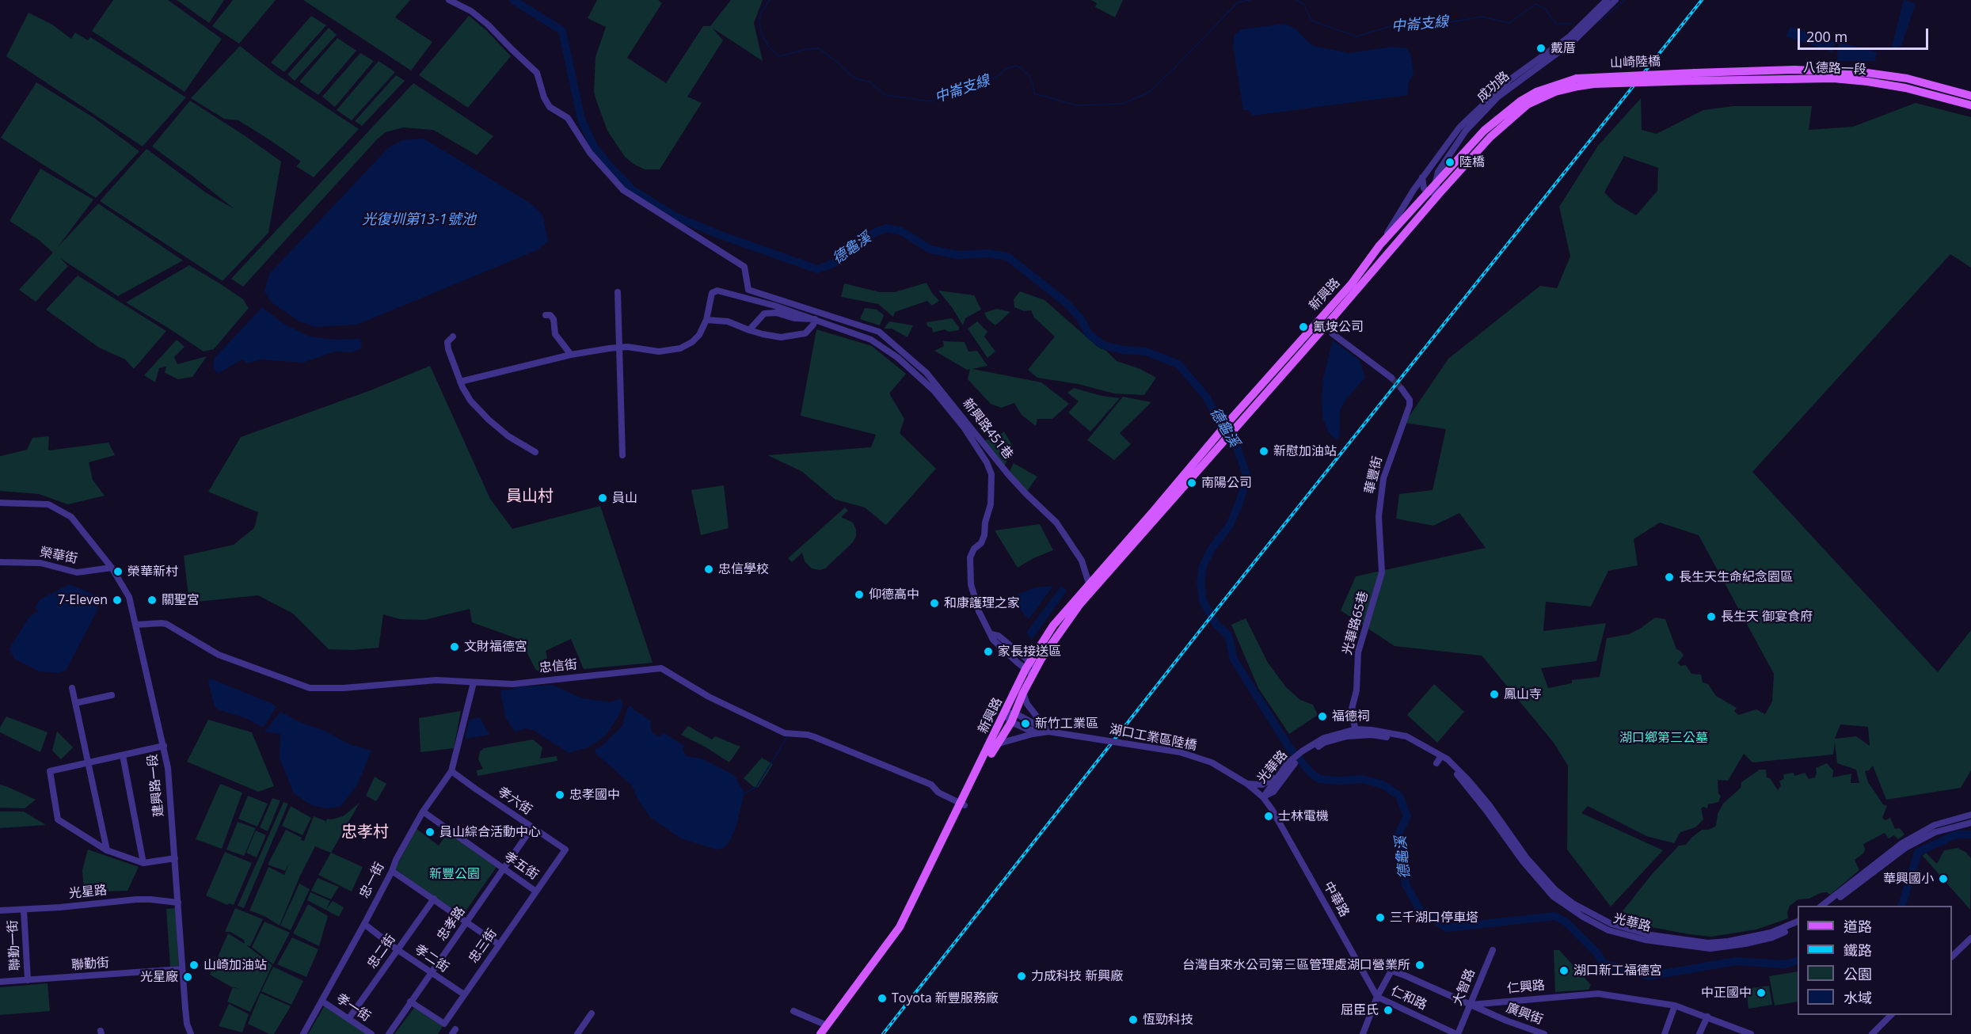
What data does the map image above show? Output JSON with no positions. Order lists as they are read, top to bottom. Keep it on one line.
{"streets":{"main road":["山崎陸橋","八德路一段","新興路"],"street":["成功路","新興路451巷","華豐街","榮華街","光華路65巷","忠信街","湖口工業區陸橋","光華路","建興路一段","孝六街","孝五街","忠一街","光星路","中華路","忠孝路","聯勤一街","忠三街","忠二街","孝二街","聯勤街","大智路","仁興路","仁和路","孝一街","廣興街"]},"crossings":[["山崎陸橋","八德路一段"],["成功路","新興路"],["新興路","新興路451巷"],["新興路","忠信街"],["華豐街","光華路65巷"],["榮華街","建興路一段"],["光華路65巷","光華路"],["忠信街","建興路一段"],["忠信街","忠一街"],["湖口工業區陸橋","中華路"],["光華路","中華路"],["建興路一段","光星路"],["建興路一段","聯勤街"],["孝六街","忠一街"],["孝六街","忠孝路"],["孝六街","忠三街"],["孝五街","忠一街"],["孝五街","忠孝路"],["孝五街","忠三街"],["忠一街","孝二街"],["忠一街","孝一街"],["光星路","聯勤一街"],["中華路","仁興路"],["中華路","仁和路"],["忠孝路","忠三街"],["忠孝路","孝二街"],["聯勤一街","聯勤街"],["忠三街","孝二街"],["忠二街","孝二街"],["忠二街","孝一街"],["大智路","仁興路"],["大智路","仁和路"],["大智路","廣興街"],["仁興路","仁和路"],["仁興路","廣興街"]],"districts":["員山村","忠孝村"],"water":["中崙支線","光復圳第13-1號池","德龜溪"],"parks":["湖口鄉第三公墓","新豐公園"],"places":["戴厝","陸橋","氰垵公司","新慰加油站","南陽公司","員山","忠信學校","榮華新村","長生天生命紀念園區","仰德高中","7-Eleven","關聖宮","和康護理之家","長生天 御宴食府","文財福德宮","家長接送區","鳳山寺","福德祠","新竹工業區","忠孝國中","士林電機","員山綜合活動中心","華興國小","三千湖口停車塔","山崎加油站","台灣自來水公司第三區管理處湖口營業所","湖口新工福德宮","力成科技 新興廠","光星廠","中正國中","Toyota 新豐服務廠","屈臣氏","恆勁科技"],"legend":["道路","鐵路","公園","水域"],"scale_bar":"200 m"}
